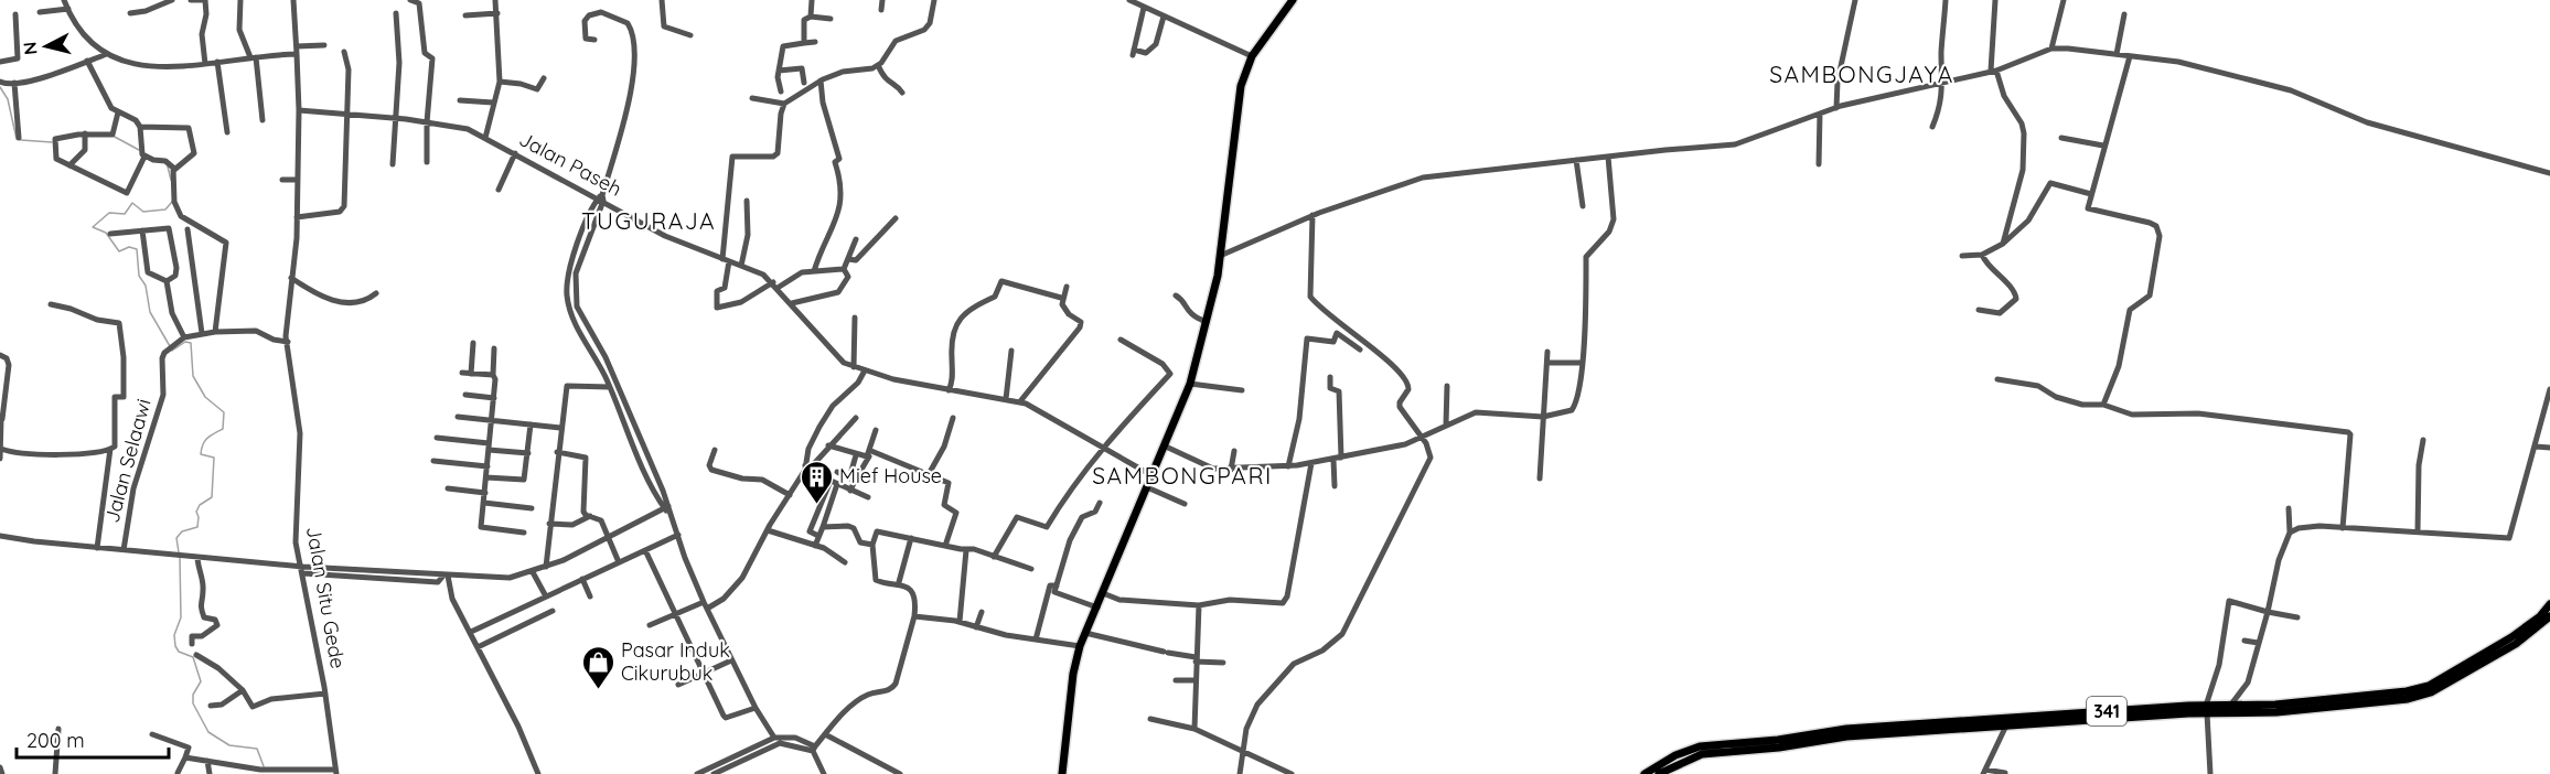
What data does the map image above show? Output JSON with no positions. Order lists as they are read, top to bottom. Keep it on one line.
{"streets":{"main road":["341"],"street":["Jalan Paseh","Jalan Selaawi","Jalan Situ Gede"]},"crossings":[["Jalan Paseh","Jalan Situ Gede"],["Jalan Selaawi","Jalan Situ Gede"]],"districts":["SAMBONGJAYA","TUGURAJA","SAMBONGPARI"],"places":{"building":["Mief House"],"shop":["Pasar Induk Cikurubuk"]},"scale_bar":"200 m","north":"left"}
